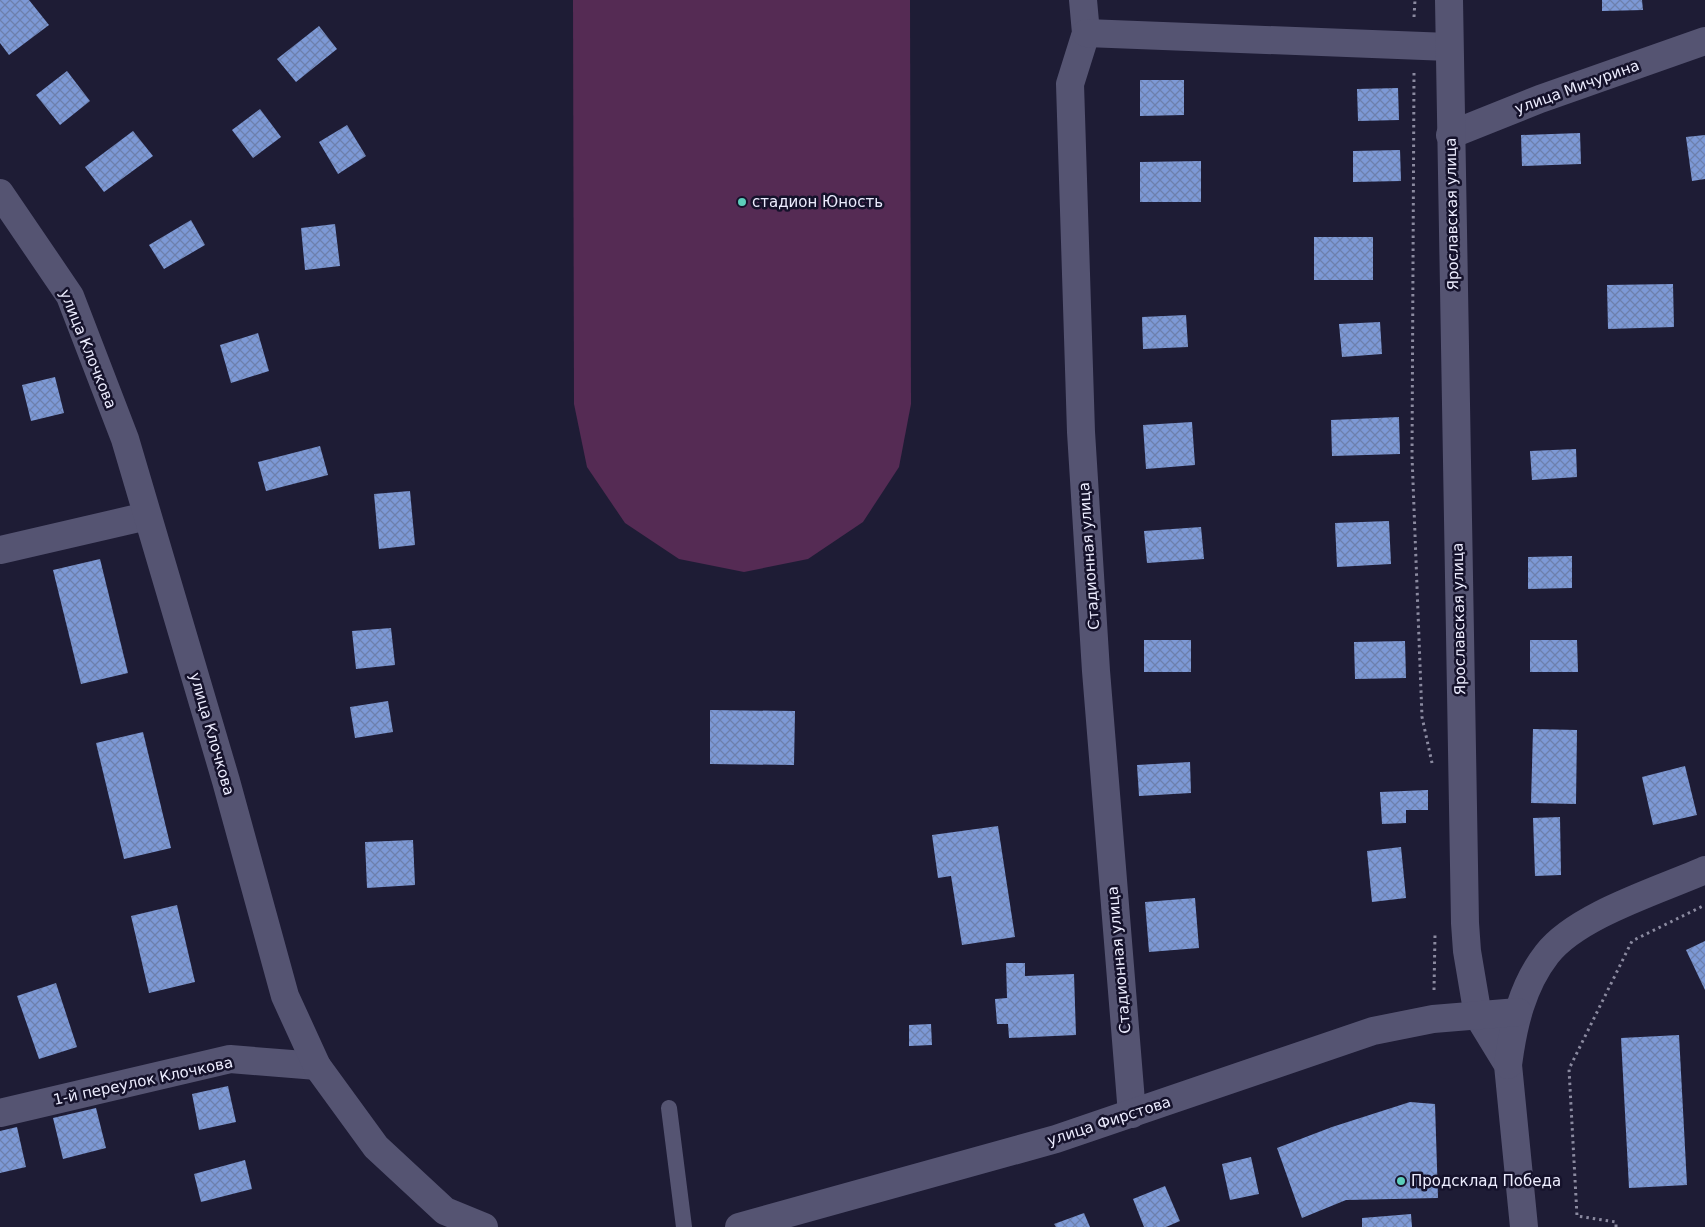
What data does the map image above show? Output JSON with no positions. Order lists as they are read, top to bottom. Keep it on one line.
{"streets":{"street":["улица Мичурина","Ярославская улица","улица Клочкова","Стадионная улица","1-й переулок Клочкова","улица Фирстова"]},"crossings":[["улица Мичурина","Ярославская улица"],["Ярославская улица","улица Фирстова"],["улица Клочкова","1-й переулок Клочкова"],["Стадионная улица","улица Фирстова"]],"places":["стадион Юность","Продсклад Победа"]}
